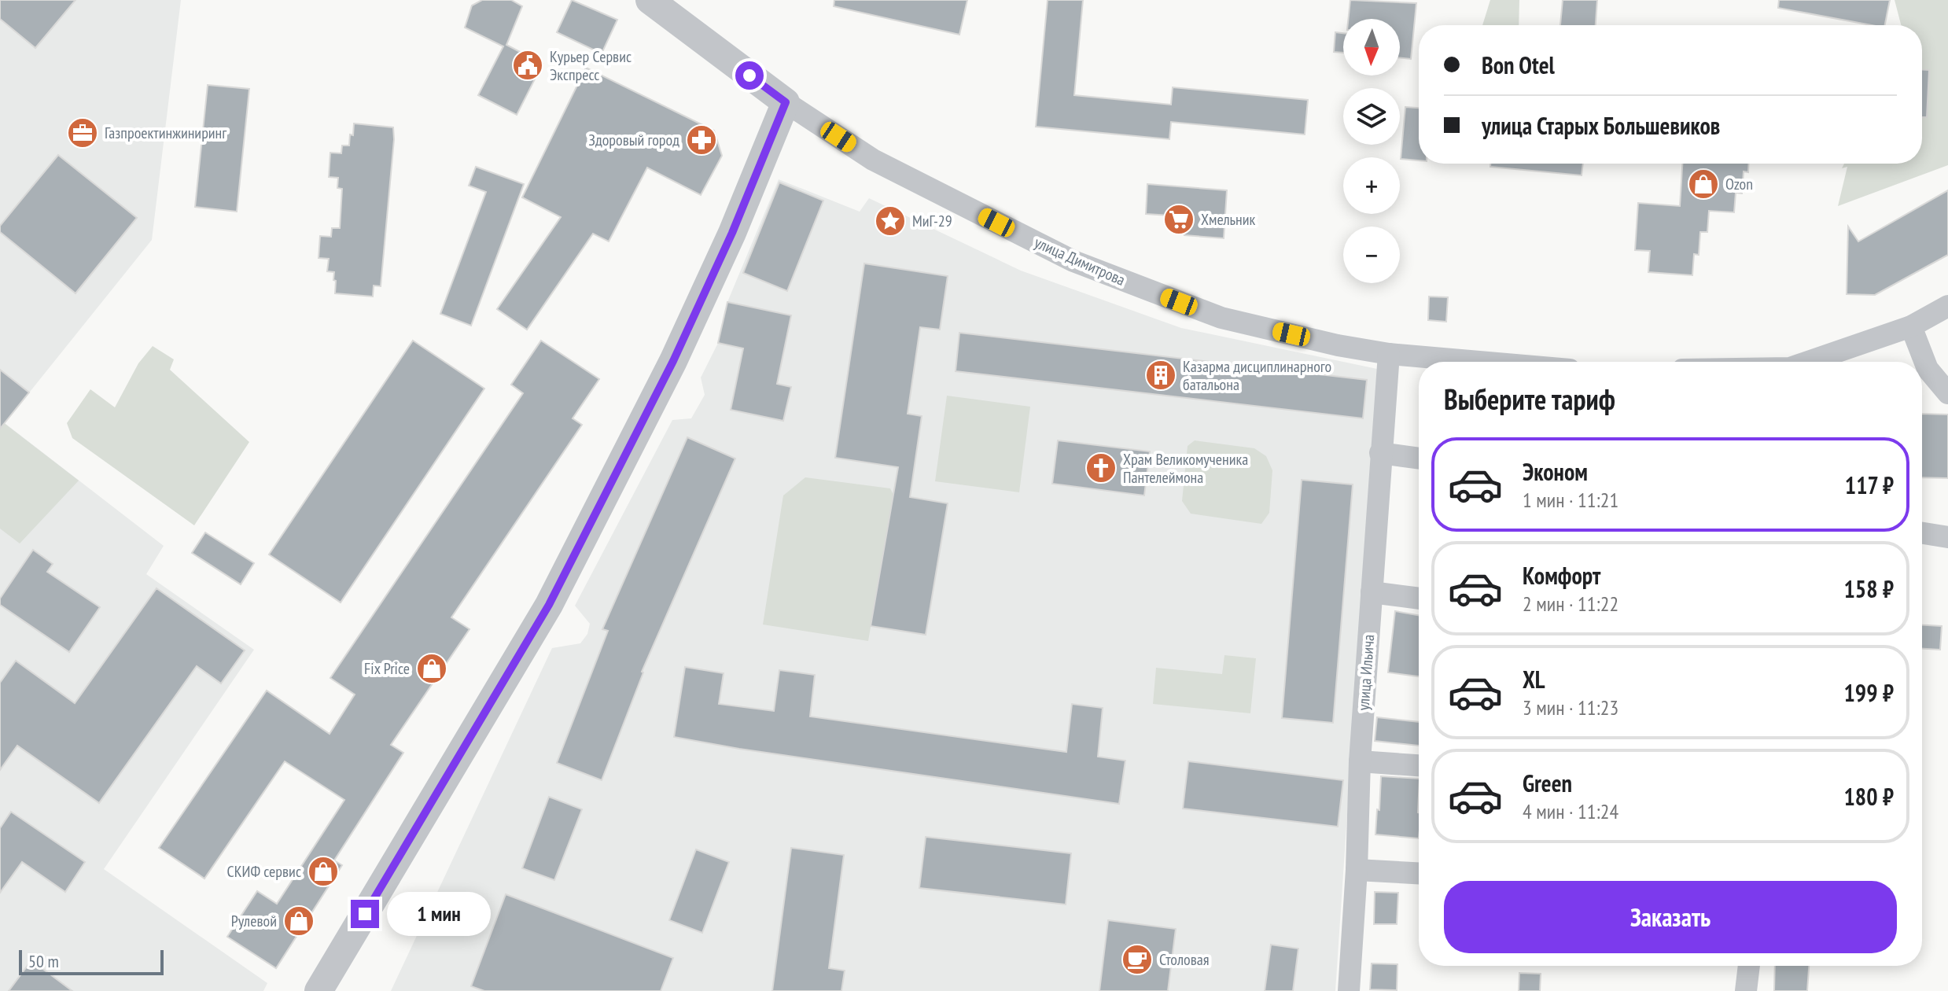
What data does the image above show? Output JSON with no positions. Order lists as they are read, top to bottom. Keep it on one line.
{"streets":{"street":["улица Димитрова","улица Ильича"]},"crossings":[["улица Димитрова","улица Ильича"]],"places":{"public building":["Курьер Сервис Экспресс"],"office":["Газпроектинжиниринг"],"pharmacy":["Здоровый город"],"shop":["Ozon","Fix Price","СКИФ сервис","Рулевой"],"supermarket":["Хмельник"],"place":["МиГ-29"],"building":["Казарма дисциплинарного батальона"],"church":["Храм Великомученика Пантелеймона"],"cafe":["Столовая"]},"scale_bar":"50 m","north":"bottom","page":{"map_buttons":["+","−"],"banner":["Bon Otel","улица Старых Большевиков"],"heading":"Выберите тариф","list":[{"name":"Эконом","note":"1 мин · 11:21","value":"117 ₽"},{"name":"Комфорт","note":"2 мин · 11:22","value":"158 ₽"},{"name":"XL","note":"3 мин · 11:23","value":"199 ₽"},{"name":"Green","note":"4 мин · 11:24","value":"180 ₽"}],"buttons":"Заказать","bubble":"1 мин","scale":"50 m"}}
